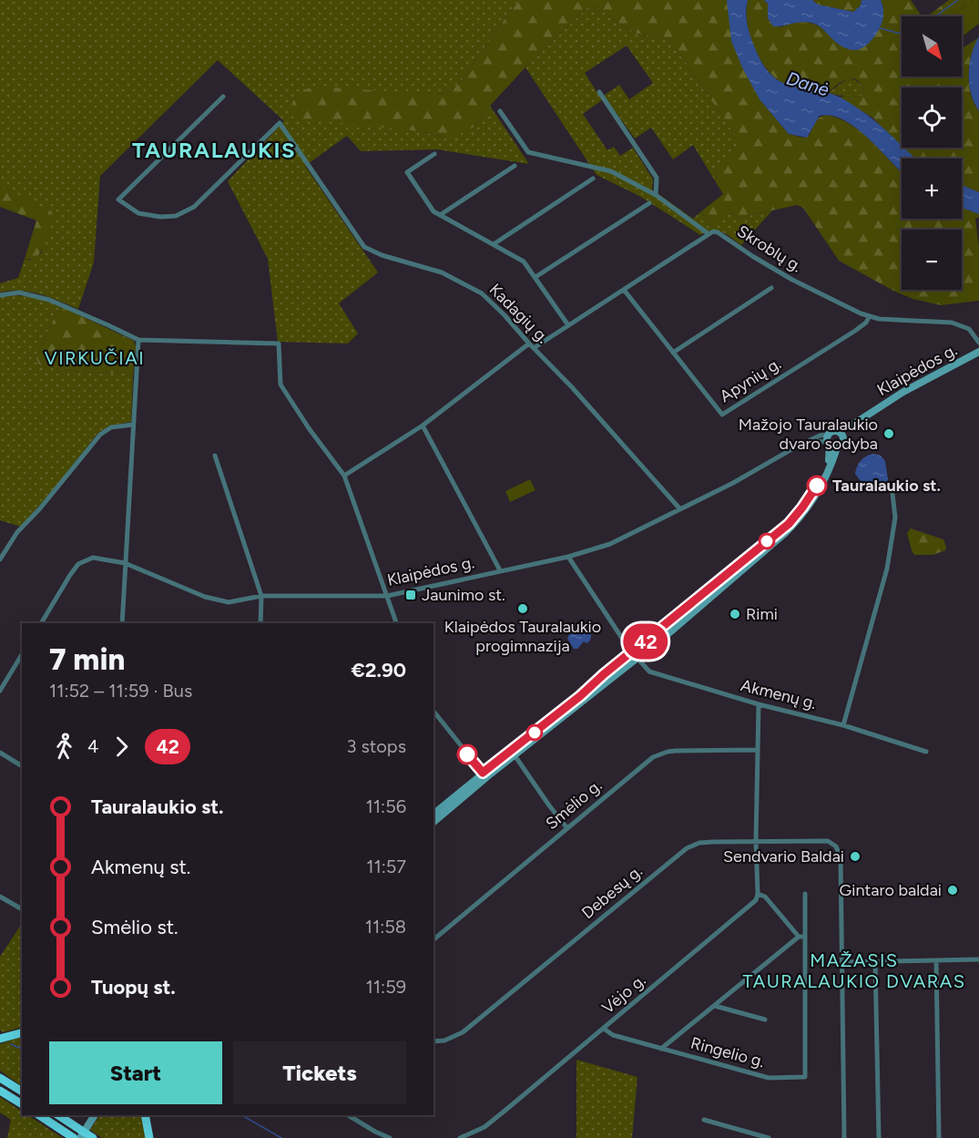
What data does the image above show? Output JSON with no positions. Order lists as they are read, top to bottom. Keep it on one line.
{"streets":{"main road":["Klaipėdos g."],"street":["Skroblų g.","Kadagių g.","Apynių g.","Akmenų g.","Smėlio g.","Debesų g.","Vėjo g.","Ringelio g."]},"crossings":[["Skroblų g.","Apynių g."],["Kadagių g.","Klaipėdos g."],["Klaipėdos g.","Akmenų g."],["Vėjo g.","Ringelio g."]],"districts":["TAURALAUKIS","VIRKUČIAI","MAŽASIS TAURALAUKIO DVARAS"],"water":["Danė"],"places":{"other":["Mažojo Tauralaukio dvaro sodyba","Tauralaukio st.","Klaipėdos Tauralaukio progimnazija","Rimi","Sendvario Baldai","Gintaro baldai"],"transit":["Jaunimo st."]},"lines":["bus line 42"],"north":"bottom right","page":{"on_map":"42","map_buttons":["+","−"],"heading":["7 min","11:52 – 11:59 · Bus","€2.90"],"legs":["4","42","3 stops"],"list":[{"name":"Tauralaukio st.","value":"11:56"},{"name":"Akmenų st.","value":"11:57"},{"name":"Smėlio st.","value":"11:58"},{"name":"Tuopų st.","value":"11:59"}],"buttons":["Start","Tickets"]}}
